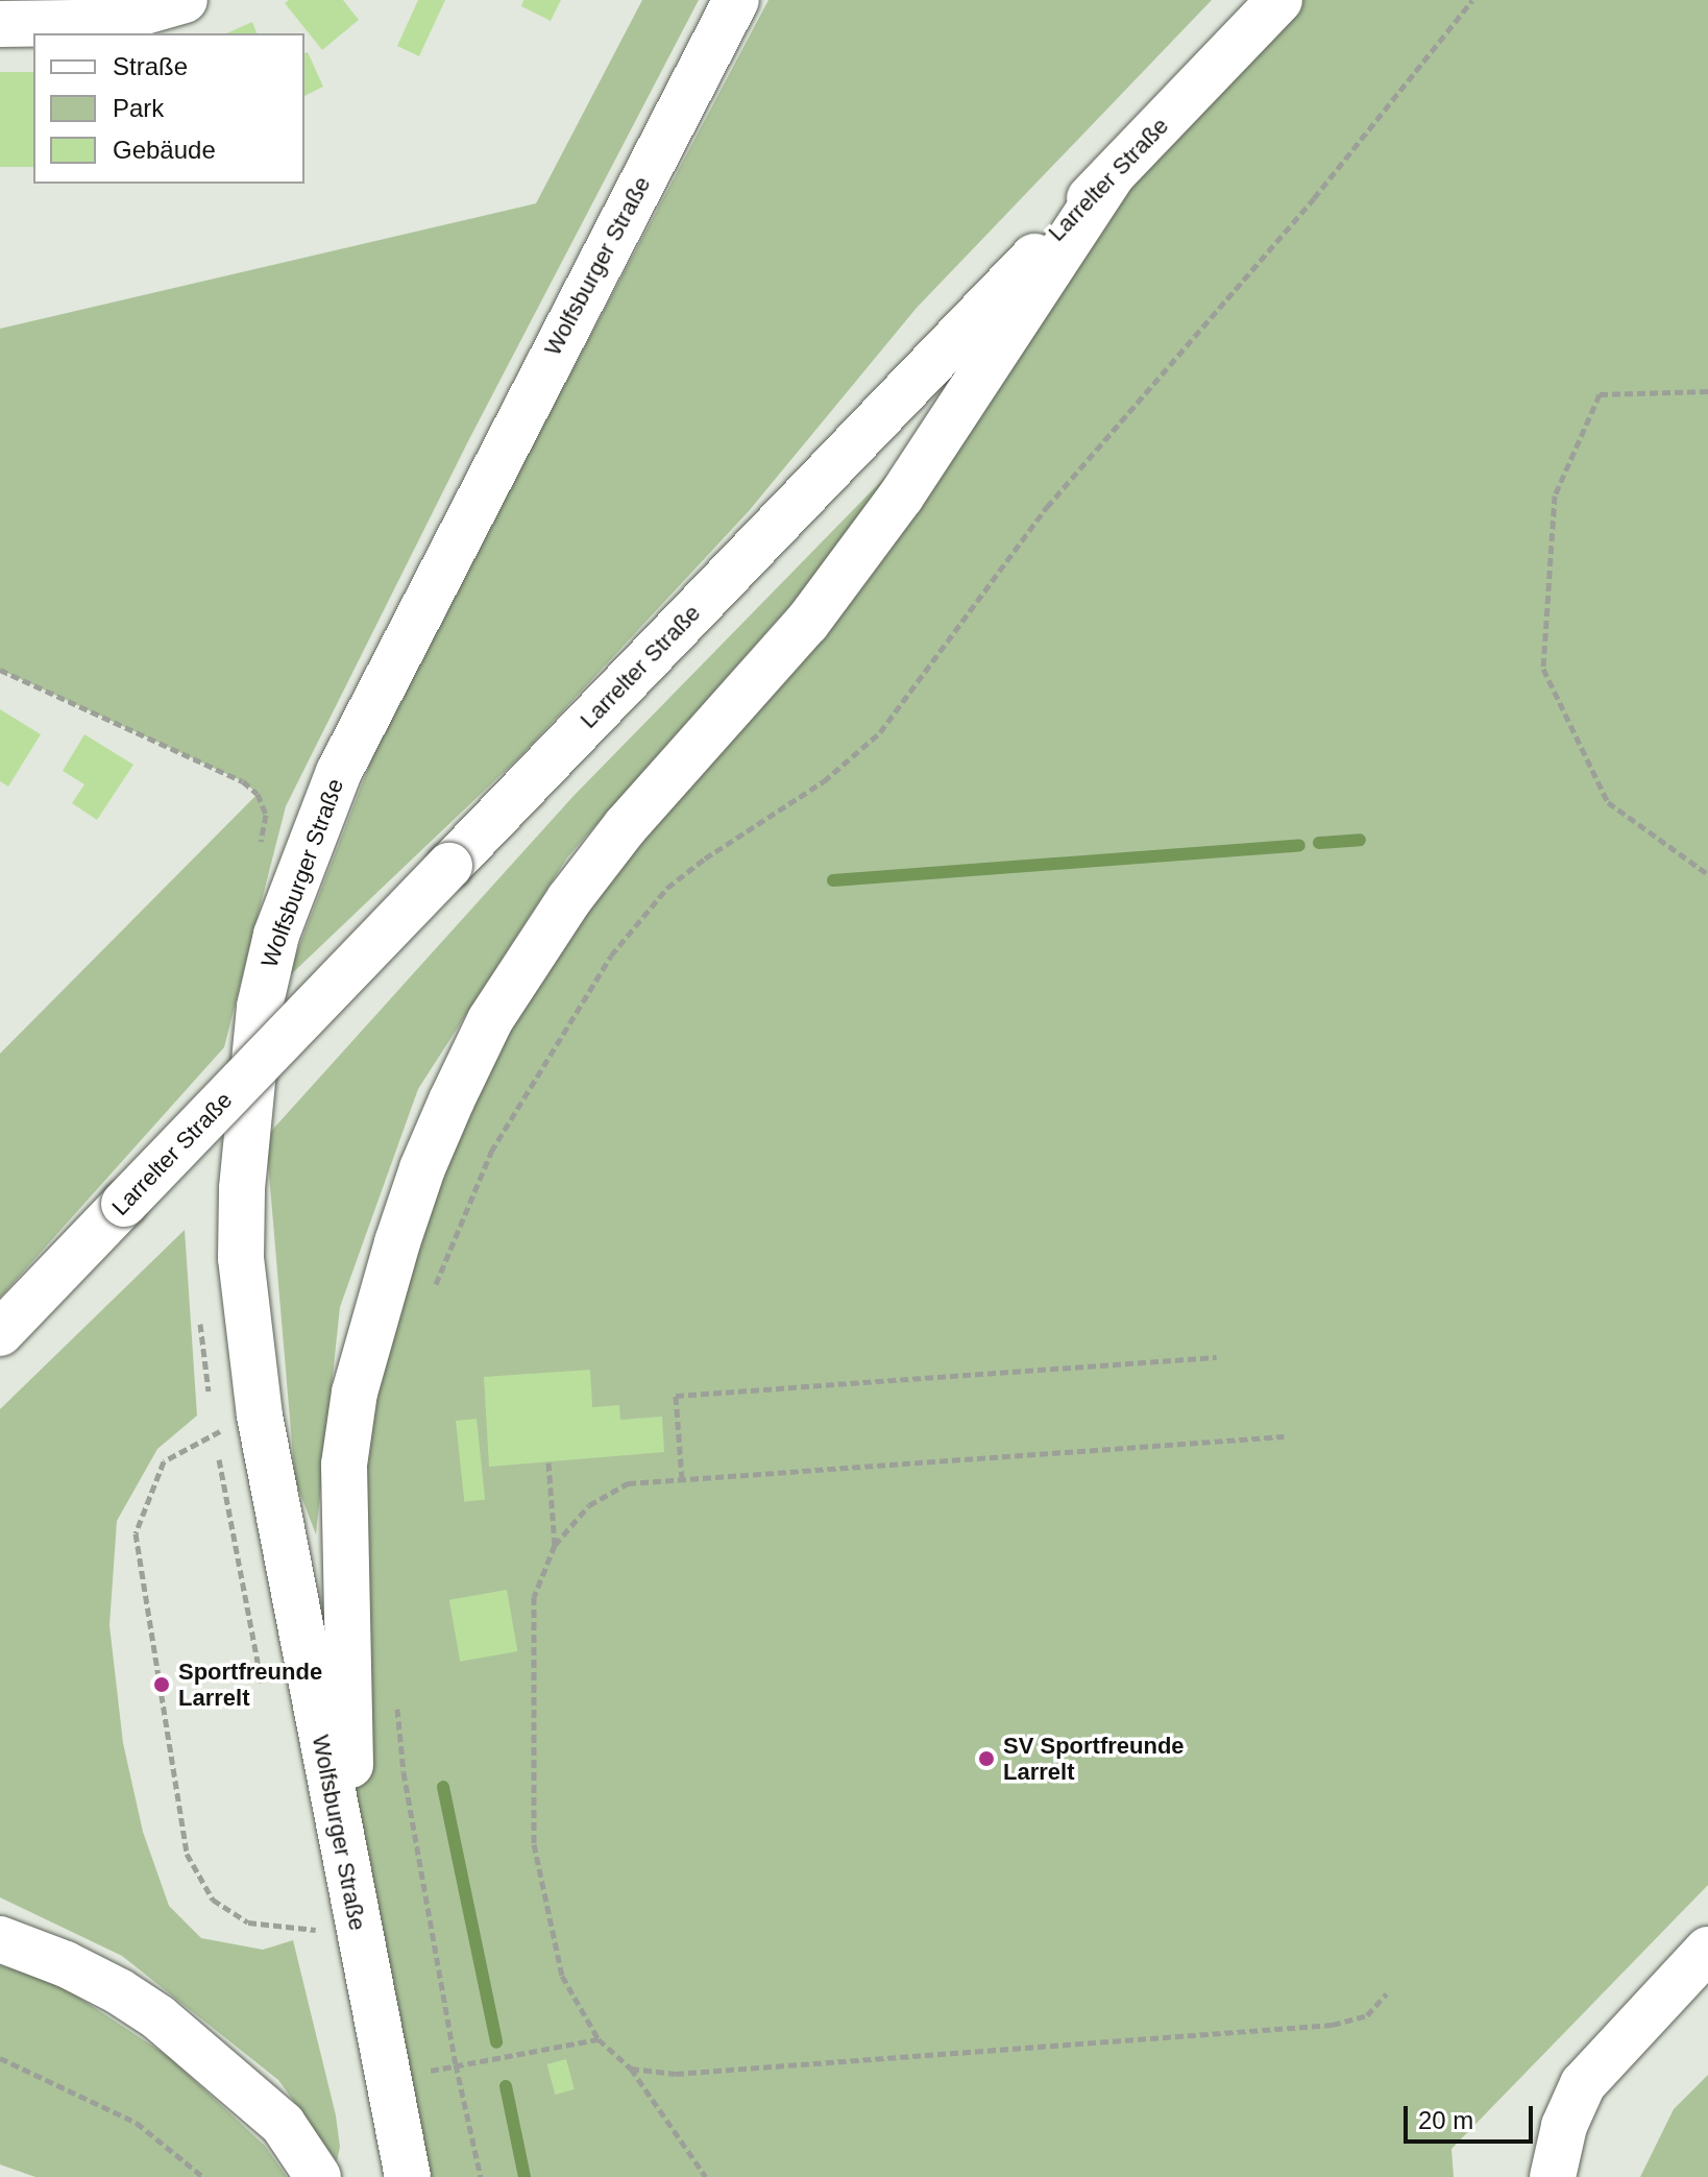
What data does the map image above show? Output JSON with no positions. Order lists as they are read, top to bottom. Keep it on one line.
{"streets":{"main road":["Larrelter Straße","Wolfsburger Straße"]},"places":["Sportfreunde Larrelt","SV Sportfreunde Larrelt"],"legend":["Straße","Park","Gebäude"],"scale_bar":"20 m"}
